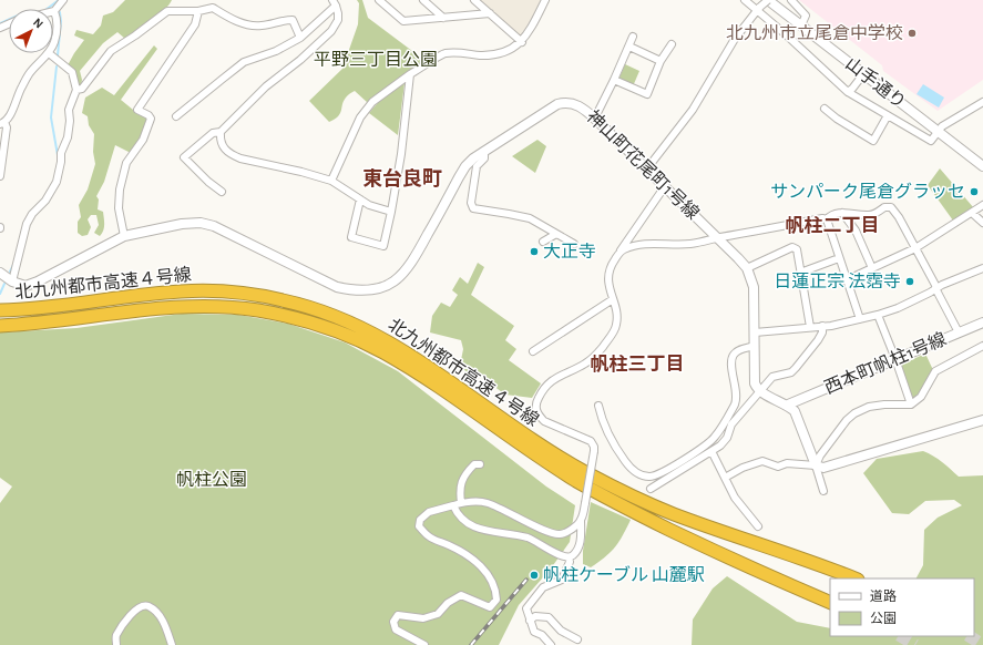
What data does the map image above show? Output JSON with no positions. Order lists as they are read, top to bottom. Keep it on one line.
{"streets":{"highway":["北九州都市高速４号線"],"street":["山手通り","神山町花尾町1号線","西本町帆柱1号線"]},"districts":["東台良町","帆柱二丁目","帆柱三丁目"],"parks":["平野三丁目公園","帆柱公園"],"places":["北九州市立尾倉中学校","サンパーク尾倉グラッセ","大正寺","日蓮正宗 法霑寺","帆柱ケーブル 山麓駅"],"legend":["道路","公園"],"north":"top right"}
